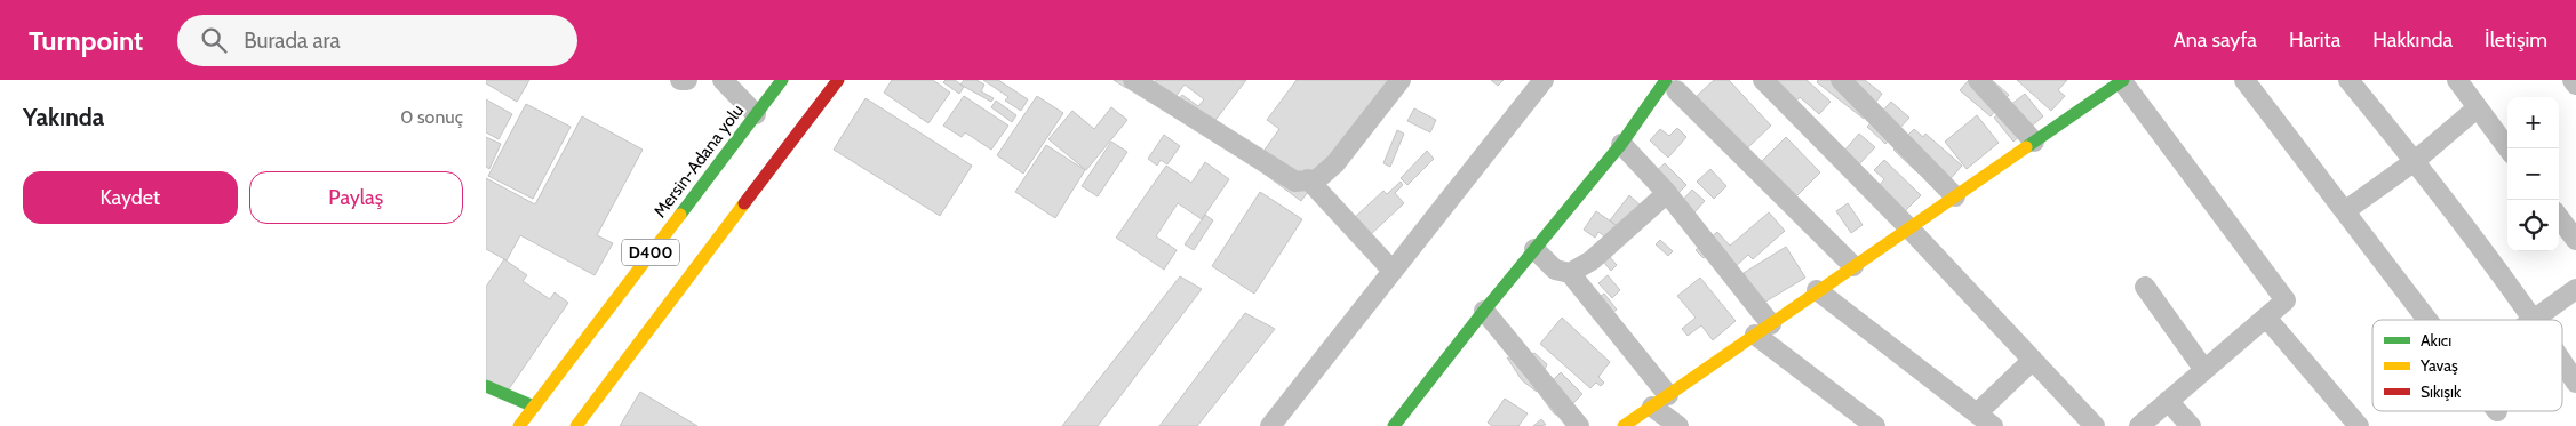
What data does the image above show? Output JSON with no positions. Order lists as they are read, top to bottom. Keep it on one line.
{"streets":{"main road":["Mersin-Adana yolu","D400"]},"legend":["Akıcı","Yavaş","Sıkışık"],"page":{"header":"Turnpoint","search":"Burada ara","nav":["Ana sayfa","Harita","Hakkında","İletişim"],"heading":["Yakında","0 sonuç"],"map_buttons":["+","−"],"buttons":["Kaydet","Paylaş"]}}
